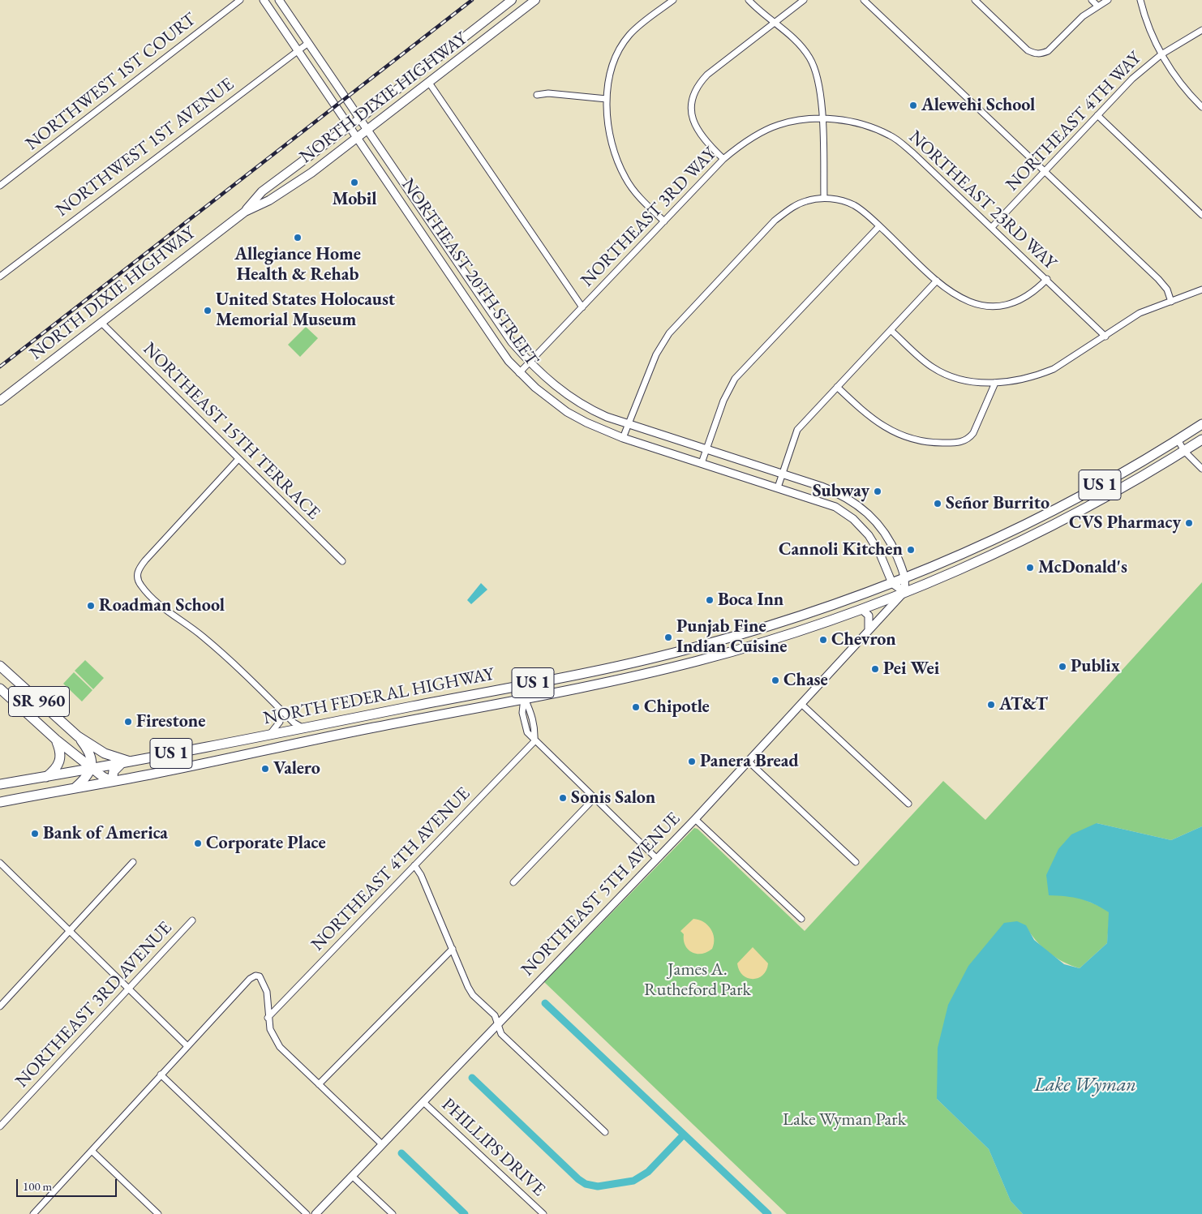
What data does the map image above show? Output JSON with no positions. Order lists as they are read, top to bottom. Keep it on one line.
{"streets":{"main road":["NORTH DIXIE HIGHWAY","US 1","NORTH FEDERAL HIGHWAY","SR 960"],"street":["NORTHWEST 1ST COURT","NORTHEAST 4TH WAY","NORTHWEST 1ST AVENUE","NORTHEAST 23RD WAY","NORTHEAST 3RD WAY","NORTHEAST 20TH STREET","NORTHEAST 15TH TERRACE","NORTHEAST 4TH AVENUE","NORTHEAST 5TH AVENUE","NORTHEAST 3RD AVENUE","PHILLIPS DRIVE"]},"crossings":[["NORTH DIXIE HIGHWAY","NORTHEAST 20TH STREET"],["NORTH DIXIE HIGHWAY","NORTHEAST 15TH TERRACE"],["NORTHEAST 4TH WAY","NORTHEAST 23RD WAY"],["NORTHWEST 1ST AVENUE","NORTHEAST 20TH STREET"],["NORTHEAST 23RD WAY","NORTHEAST 3RD WAY"],["NORTHEAST 3RD WAY","NORTHEAST 20TH STREET"],["NORTHEAST 20TH STREET","NORTH FEDERAL HIGHWAY"],["NORTHEAST 20TH STREET","NORTHEAST 5TH AVENUE"],["US 1","NORTH FEDERAL HIGHWAY"],["NORTH FEDERAL HIGHWAY","SR 960"],["NORTH FEDERAL HIGHWAY","NORTHEAST 5TH AVENUE"],["NORTHEAST 5TH AVENUE","PHILLIPS DRIVE"]],"water":["Lake Wyman"],"parks":["James A. Rutheford Park","Lake Wyman Park"],"places":["Alewehi School","Mobil","Allegiance Home Health & Rehab","United States Holocaust Memorial Museum","Subway","Señor Burrito","CVS Pharmacy","Cannoli Kitchen","McDonald's","Boca Inn","Roadman School","Punjab Fine Indian Cuisine","Chevron","Publix","Pei Wei","Chase","AT&T","Chipotle","Firestone","Panera Bread","Valero","Sonis Salon","Bank of America","Corporate Place"],"scale_bar":"100 m"}
